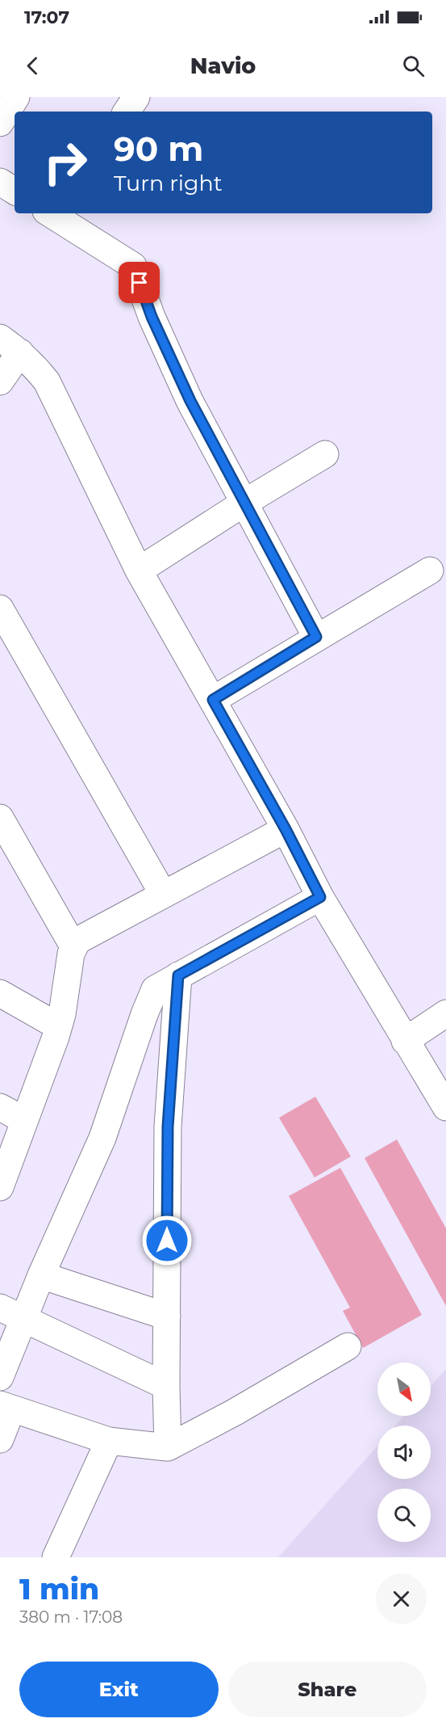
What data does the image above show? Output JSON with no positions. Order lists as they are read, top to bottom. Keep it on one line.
{"north":"bottom right","page":{"status":"17:07","header":"Navio","turn":["90 m","Turn right"],"heading":["1 min","380 m · 17:08"],"buttons":["Exit","Share"]}}
